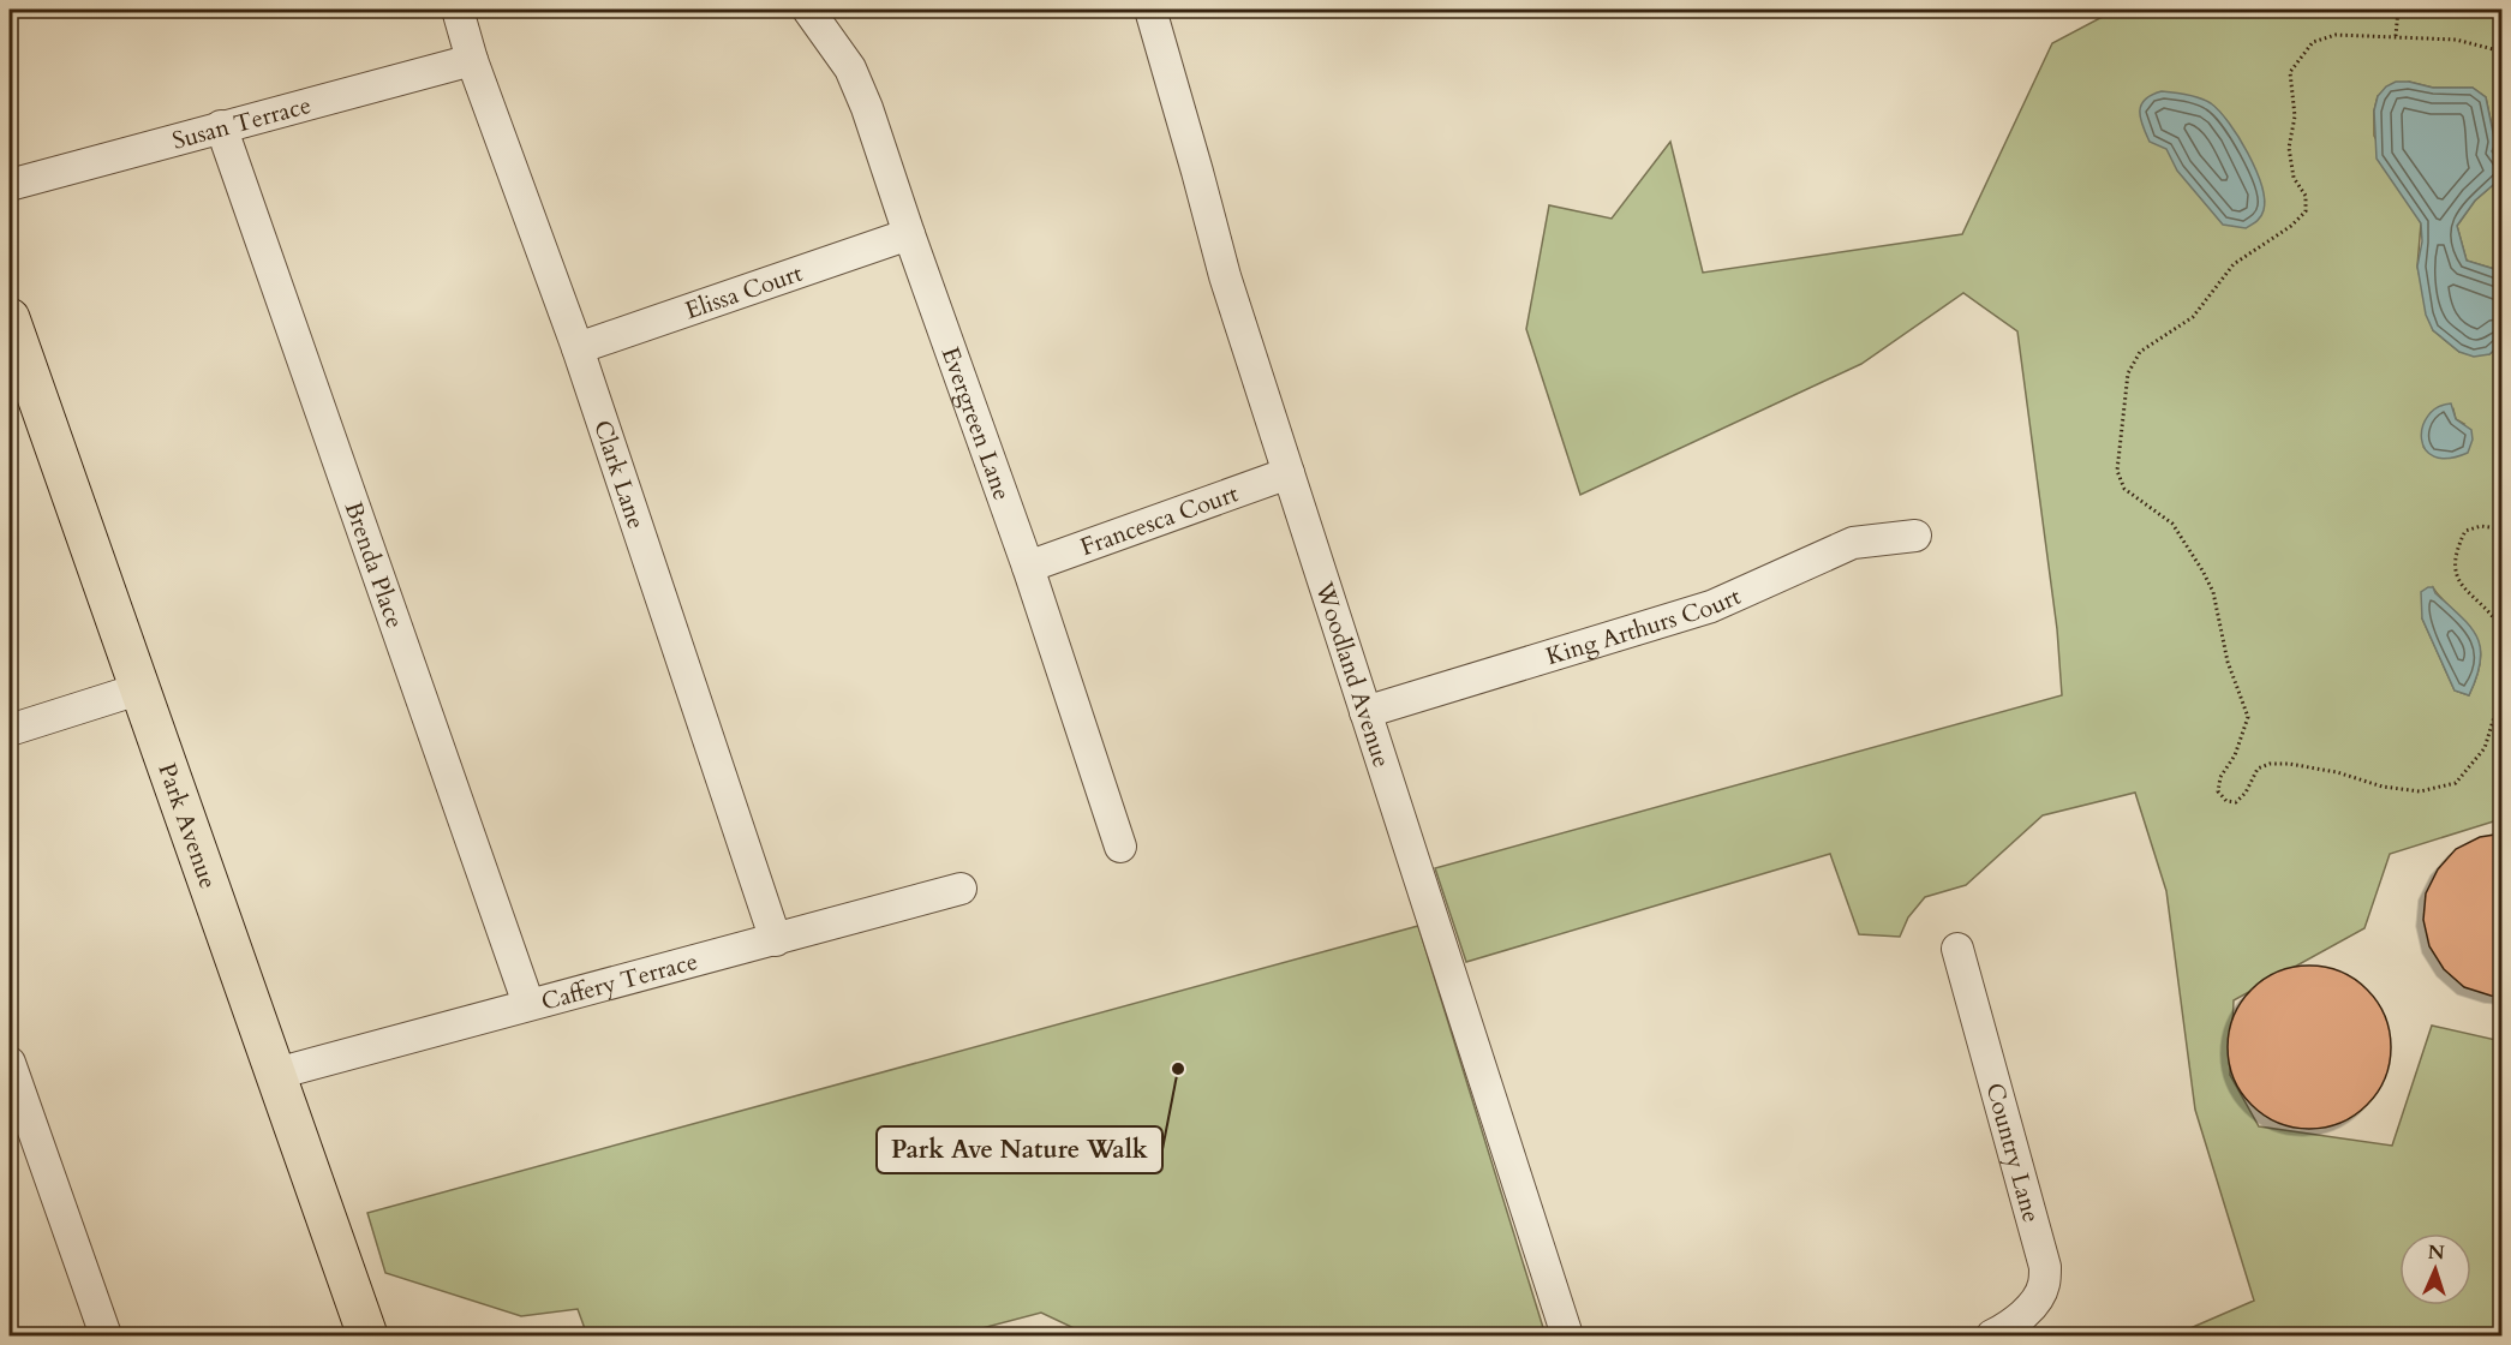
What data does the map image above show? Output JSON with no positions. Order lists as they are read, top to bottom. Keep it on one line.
{"streets":{"main road":["Park Avenue"],"street":["Susan Terrace","Elissa Court","Evergreen Lane","Clark Lane","Francesca Court","Brenda Place","King Arthurs Court","Woodland Avenue","Caffery Terrace","Country Lane"]},"crossings":[["Susan Terrace","Clark Lane"],["Susan Terrace","Brenda Place"],["Elissa Court","Evergreen Lane"],["Elissa Court","Clark Lane"],["Evergreen Lane","Francesca Court"],["Clark Lane","Caffery Terrace"],["Francesca Court","Woodland Avenue"],["Brenda Place","Caffery Terrace"],["King Arthurs Court","Woodland Avenue"],["Park Avenue","Caffery Terrace"]],"places":["Park Ave Nature Walk"],"north":"top"}
